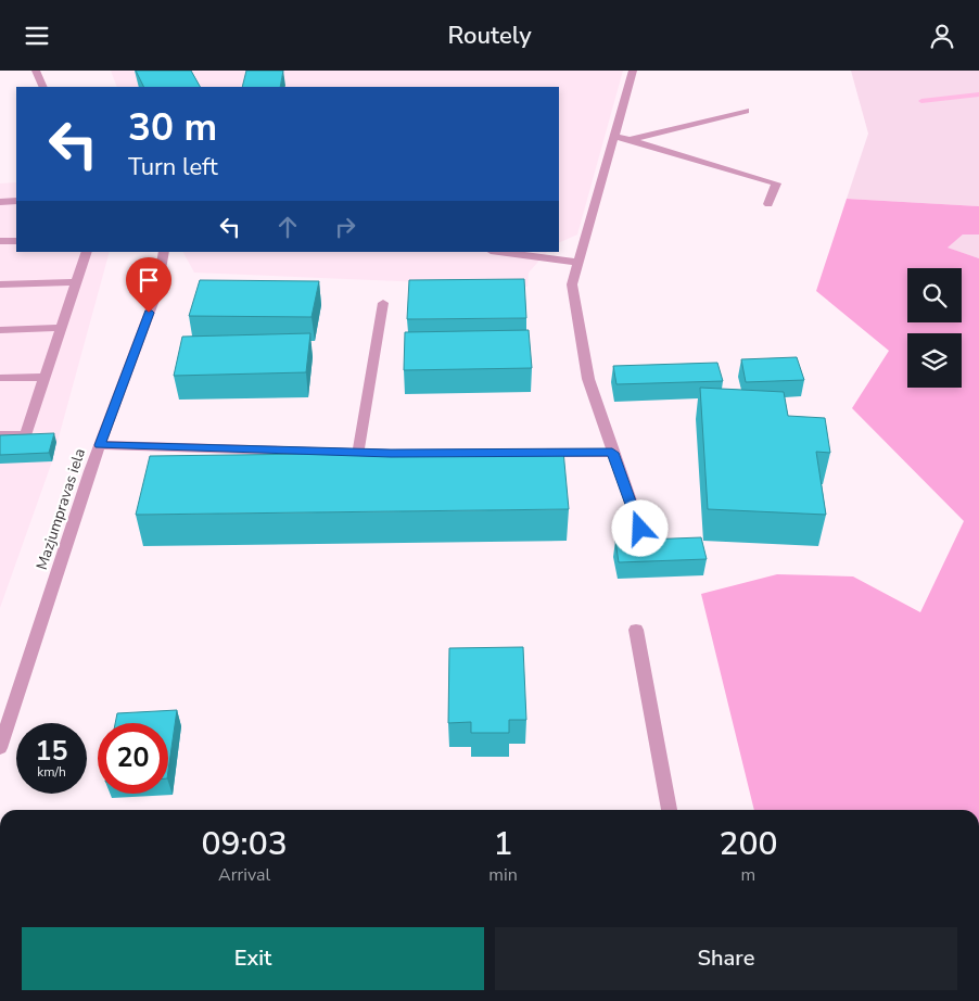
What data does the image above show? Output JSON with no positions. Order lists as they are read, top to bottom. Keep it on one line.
{"streets":{"street":["Mazjumpravas iela"]},"page":{"header":"Routely","turn":["30 m","Turn left"],"speed":"15 km/h","limit":"20","eta":["09:03","Arrival","1","min","200","m"],"buttons":["Exit","Share"]}}
